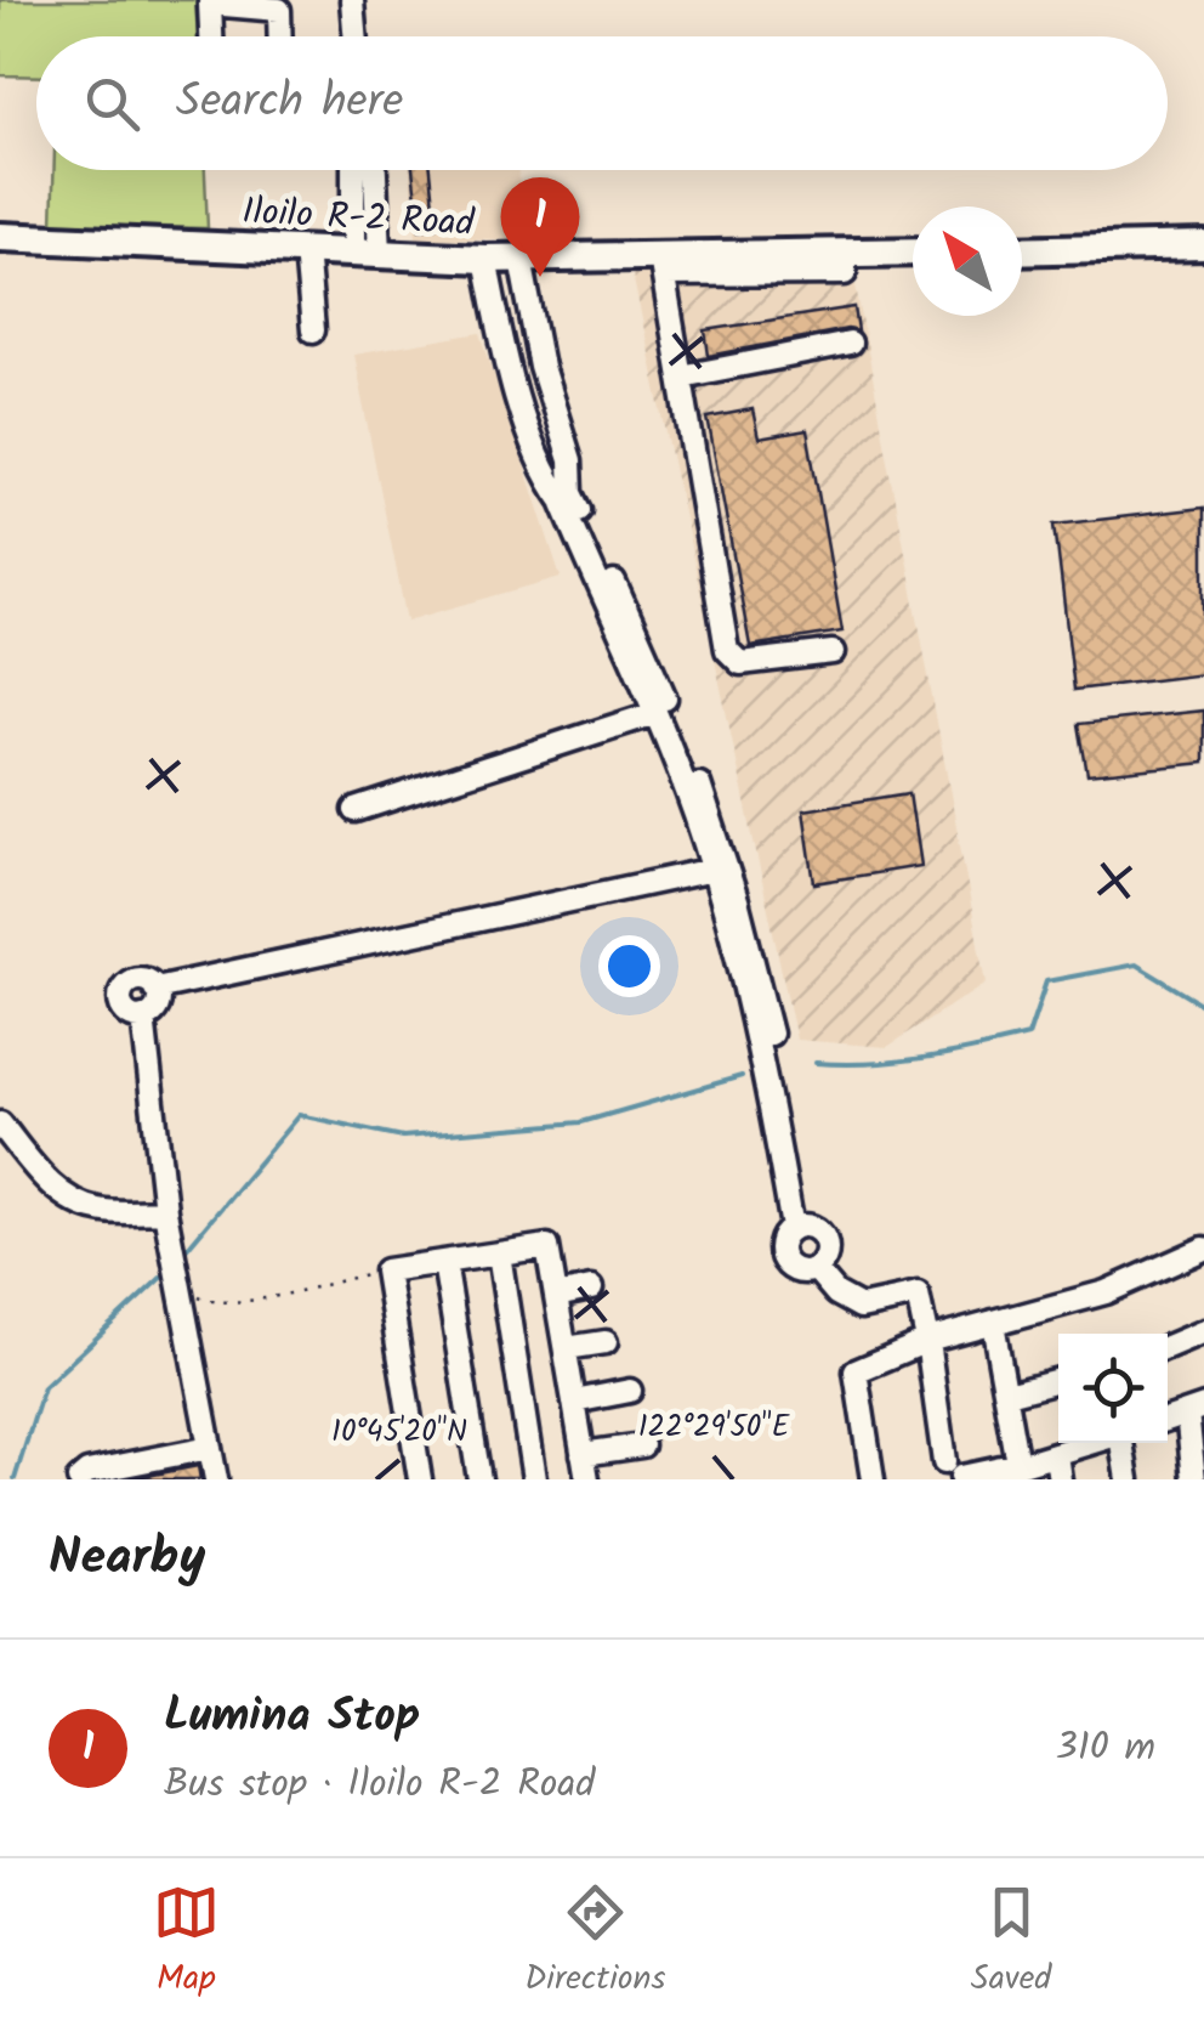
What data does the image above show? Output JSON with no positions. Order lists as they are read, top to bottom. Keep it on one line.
{"streets":{"main road":["Iloilo R-2 Road"]},"north":"top left","page":{"search":"Search here","pins":"1","heading":"Nearby","list":[{"mark":"1","name":"Lumina Stop","note":"Bus stop · Iloilo R-2 Road","value":"310 m"}],"nav":["Map","Directions","Saved"]},"coordinates":["122°29'50\"E","10°45'20\"N"]}
